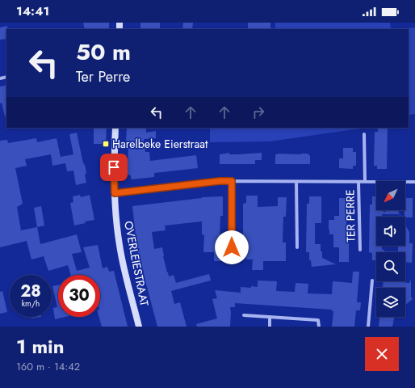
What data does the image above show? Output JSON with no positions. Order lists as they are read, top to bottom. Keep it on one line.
{"streets":{"main road":["OVERLEIESTRAAT"],"street":["TER PERRE"]},"crossings":[["TER PERRE","OVERLEIESTRAAT"]],"places":{"transit":["Harelbeke Eierstraat"]},"north":"bottom left","page":{"status":"14:41","turn":["50 m","Ter Perre"],"speed":"28 km/h","limit":"30","heading":["1 min","160 m · 14:42"]}}
